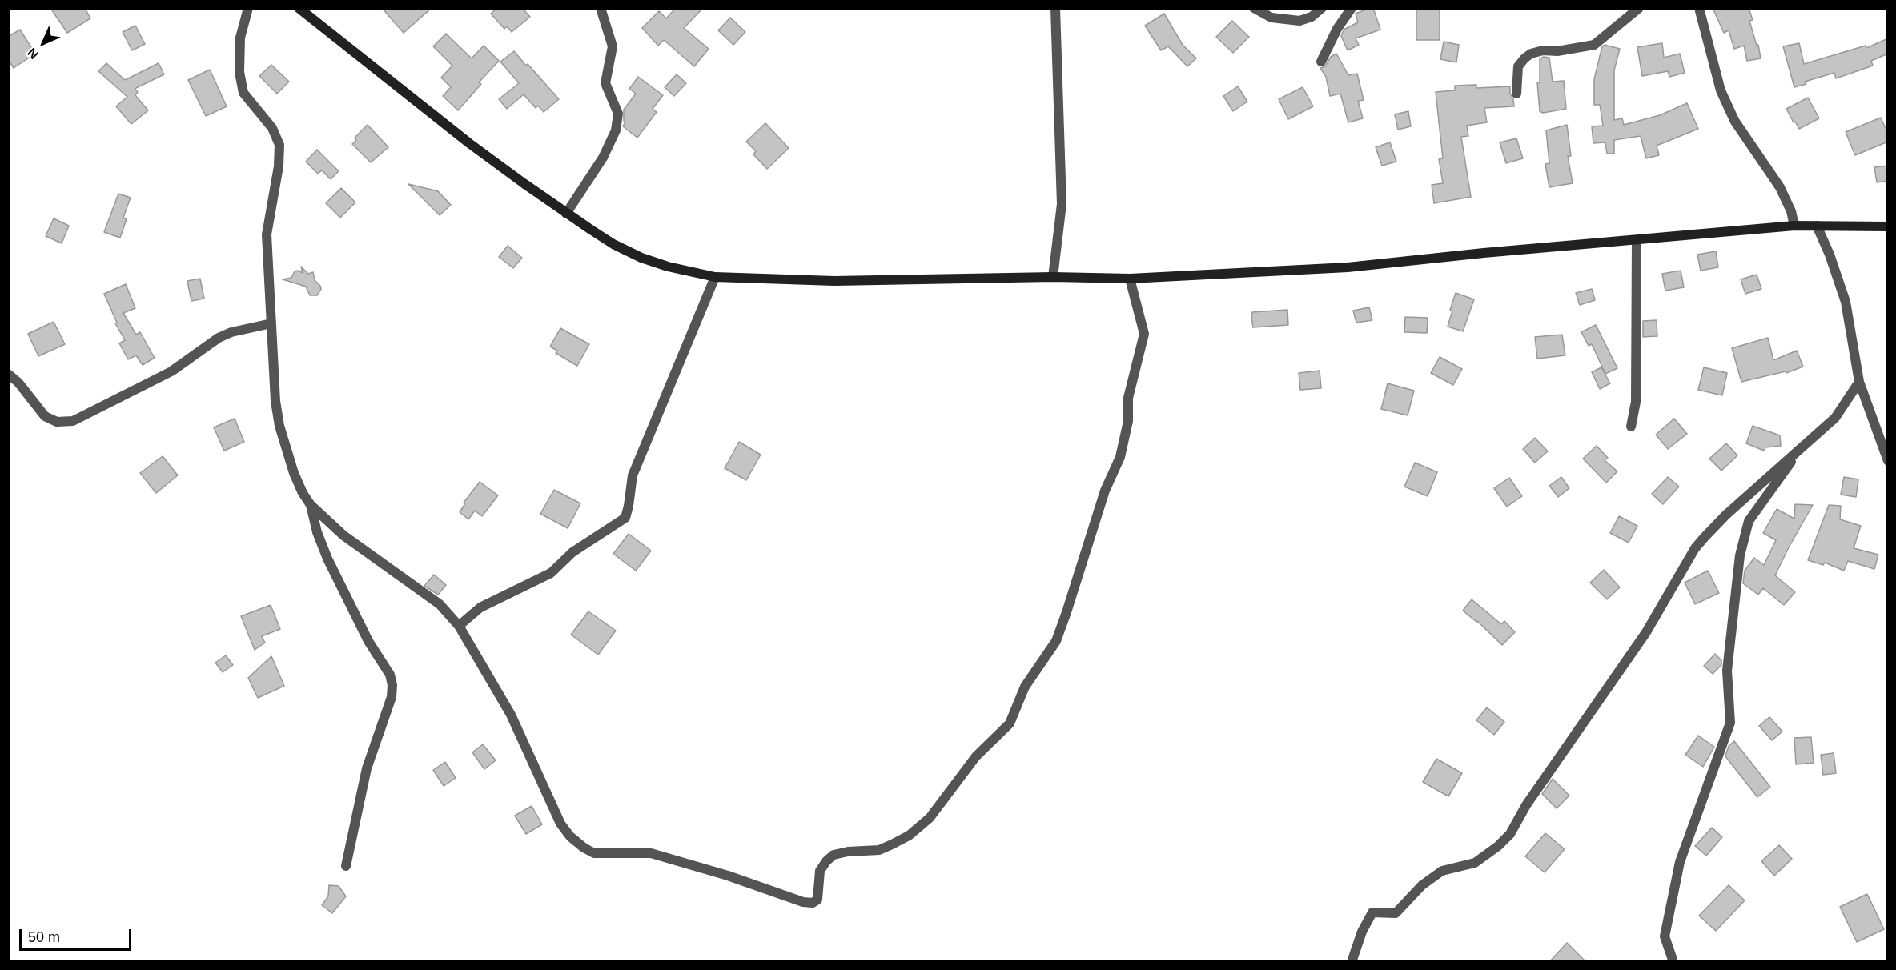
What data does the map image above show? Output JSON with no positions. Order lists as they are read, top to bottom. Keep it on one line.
{"scale_bar":"50 m","north":"bottom left"}
